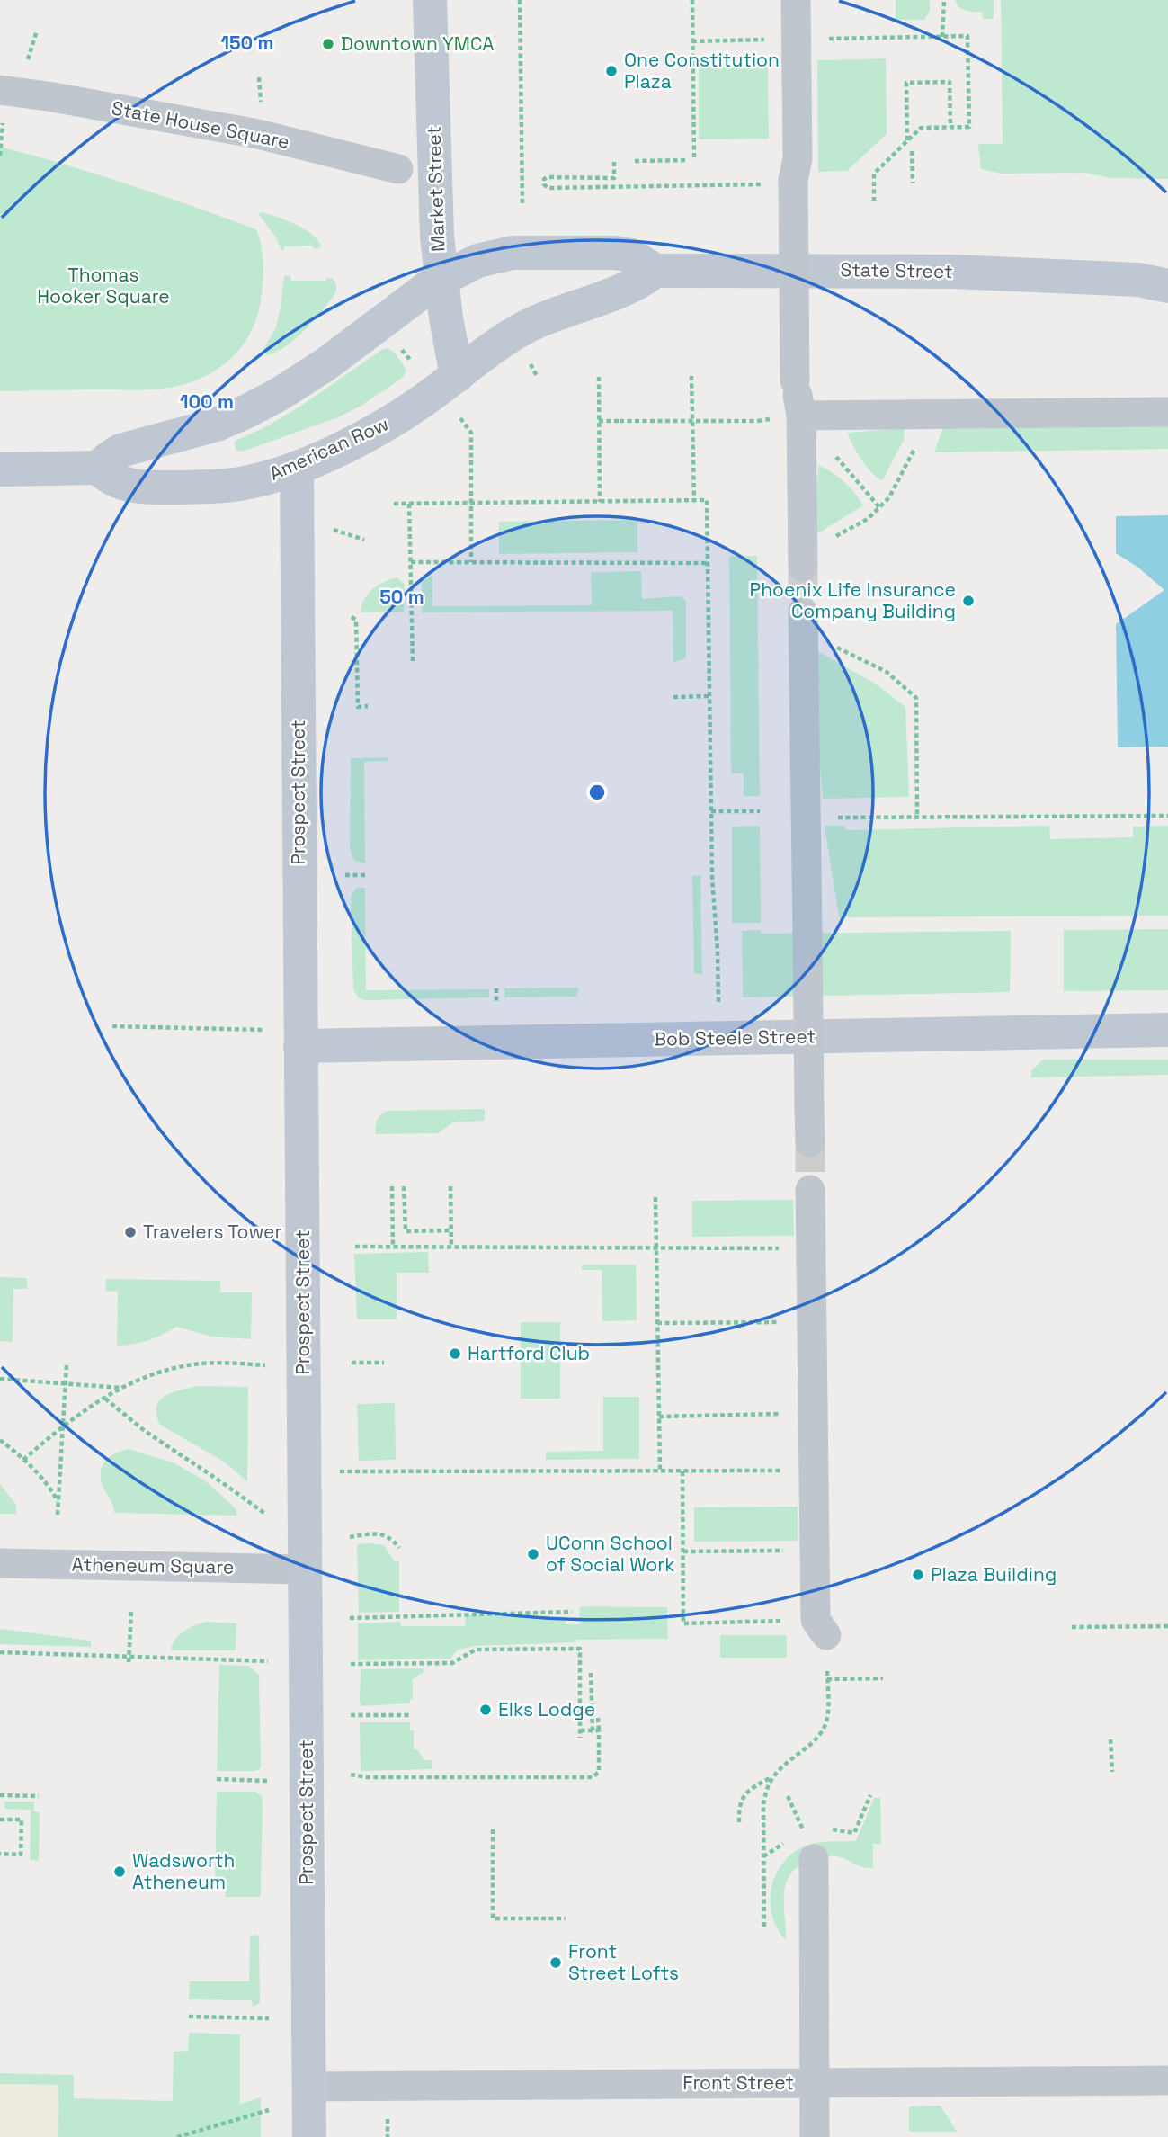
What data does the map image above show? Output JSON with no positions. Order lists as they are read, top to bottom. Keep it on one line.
{"streets":{"street":["State House Square","Market Street","State Street","American Row","Prospect Street","Bob Steele Street","Atheneum Square","Front Street"]},"crossings":[["Market Street","State Street"],["Market Street","American Row"],["American Row","Prospect Street"],["Prospect Street","Bob Steele Street"],["Prospect Street","Atheneum Square"],["Prospect Street","Front Street"]],"parks":["Thomas Hooker Square"],"places":["Downtown YMCA","One Constitution Plaza","Phoenix Life Insurance Company Building","Travelers Tower","Hartford Club","UConn School of Social Work","Plaza Building","Elks Lodge","Wadsworth Atheneum","Front Street Lofts"],"rings":["150 m","100 m","50 m"]}
